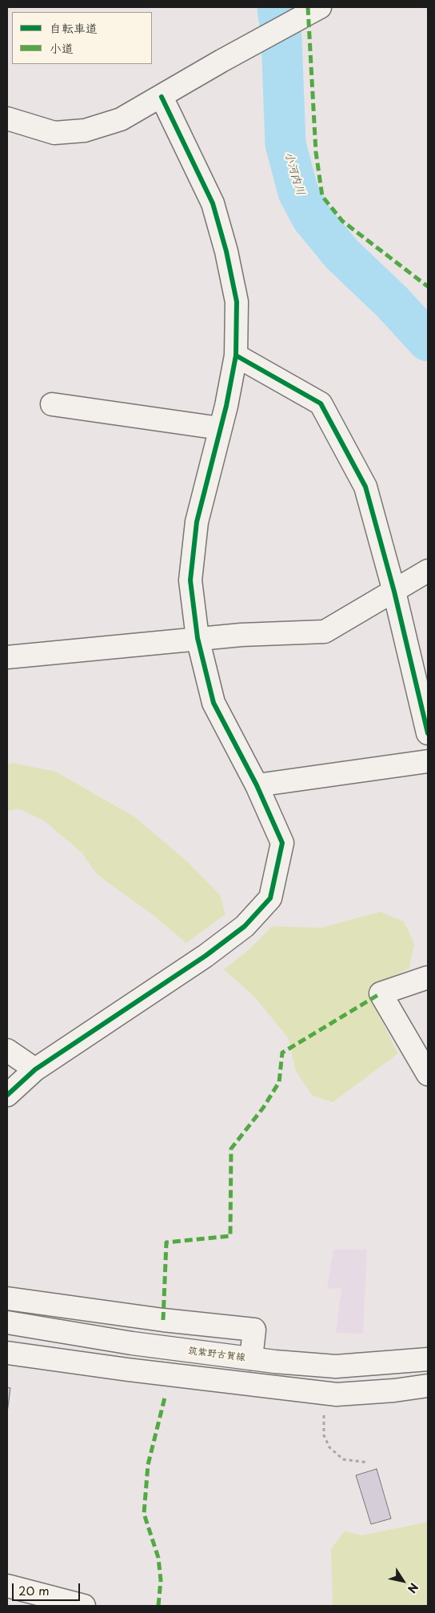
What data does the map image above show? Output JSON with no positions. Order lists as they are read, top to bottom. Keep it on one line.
{"streets":{"street":["筑紫野古賀線"]},"water":["小河内川"],"legend":["自転車道","小道"],"scale_bar":"20 m","north":"bottom right"}
